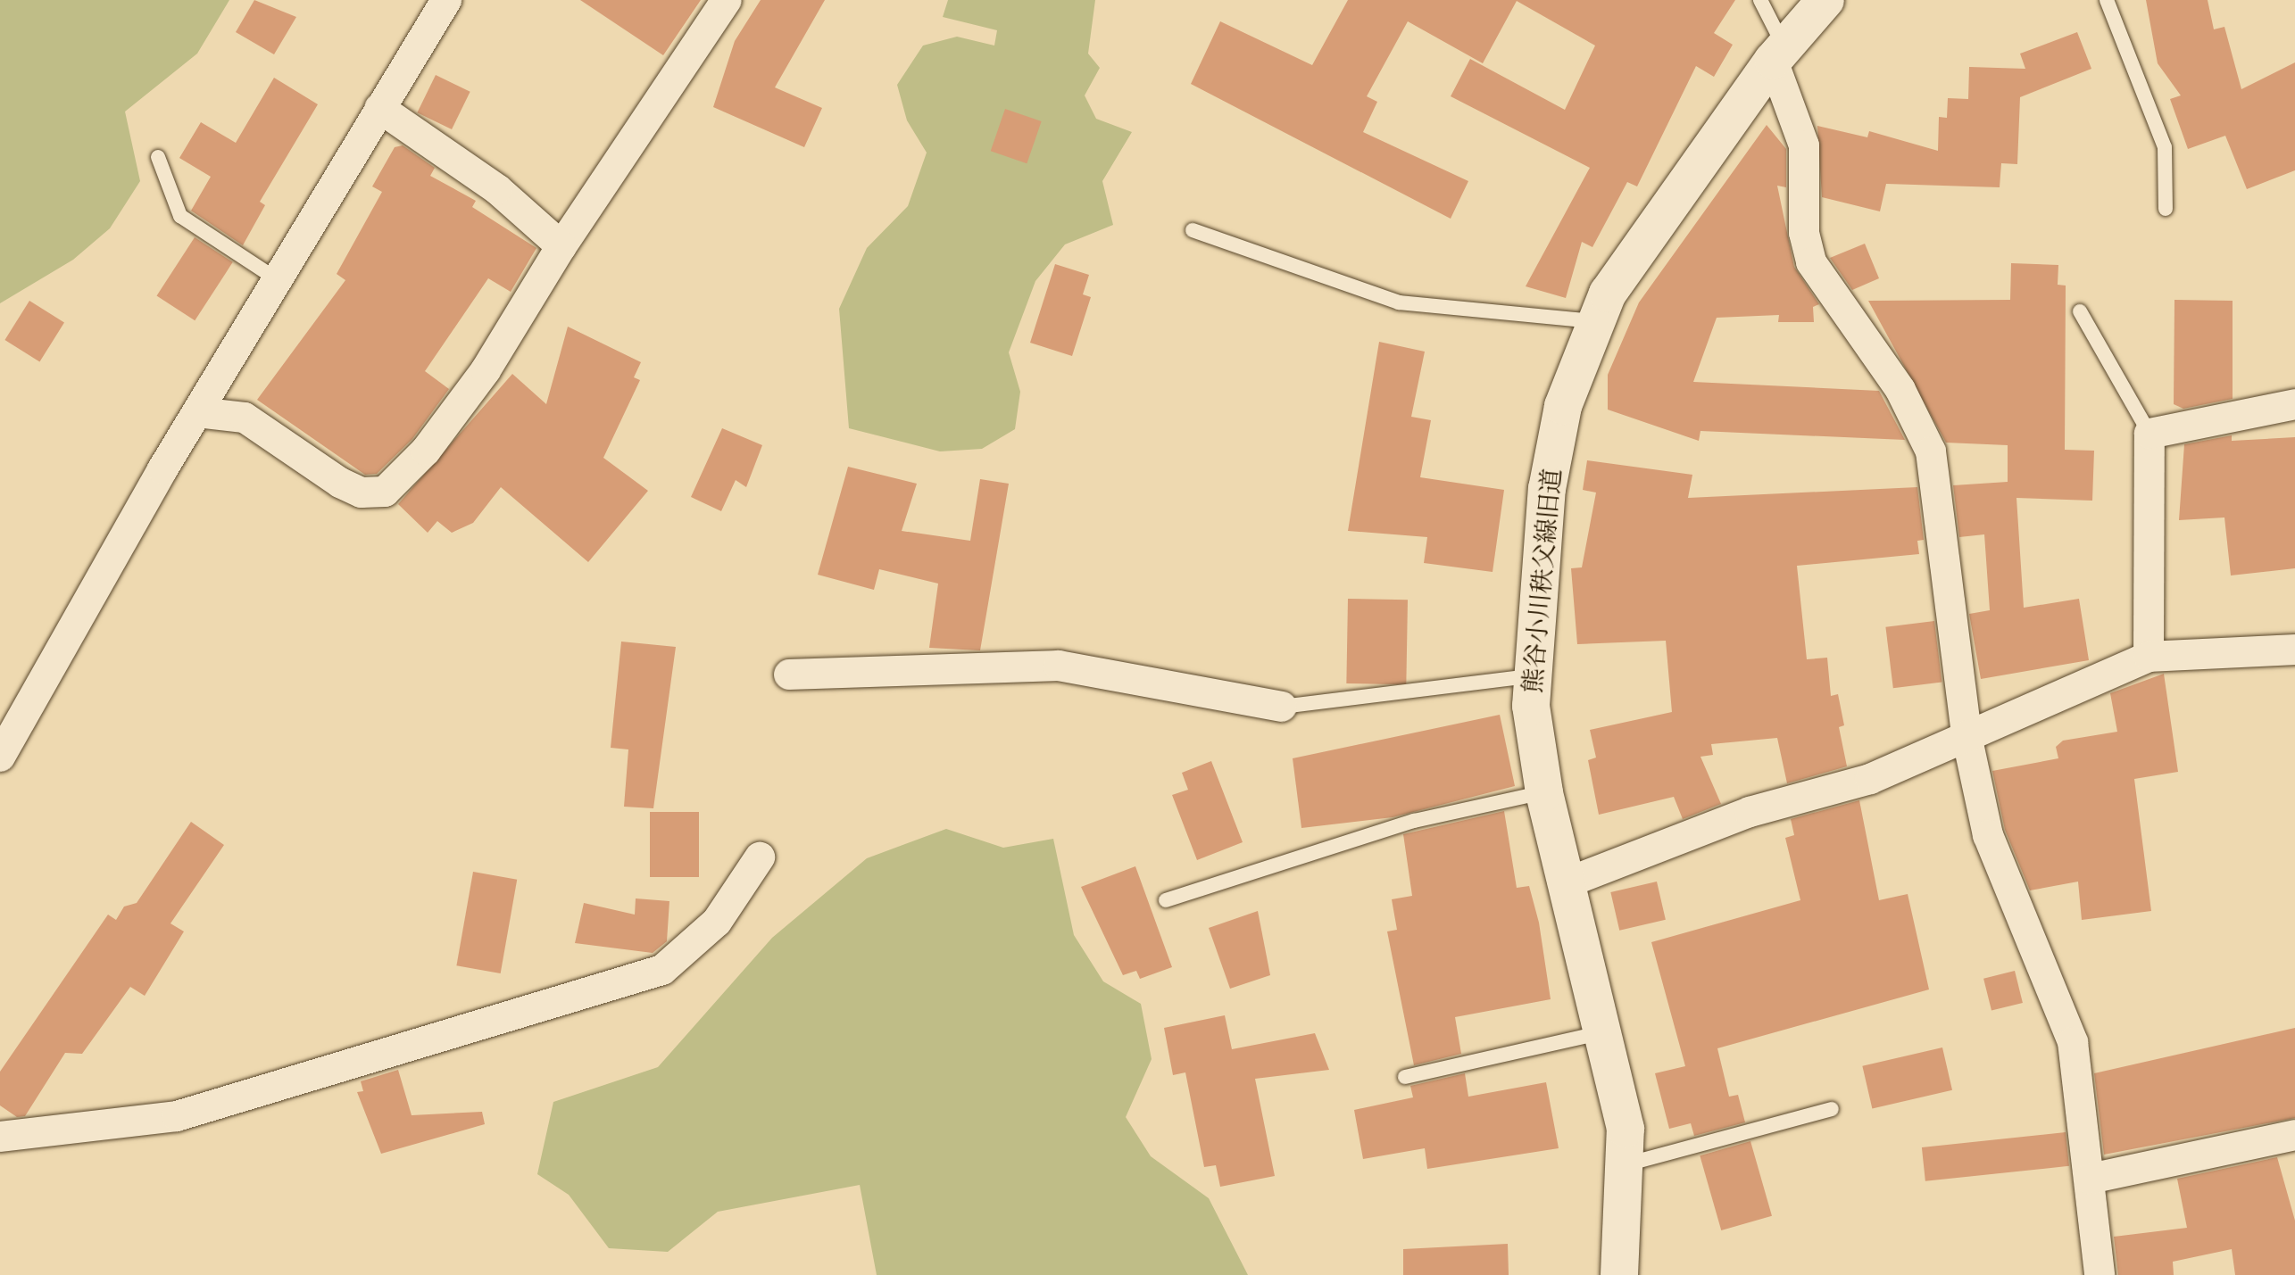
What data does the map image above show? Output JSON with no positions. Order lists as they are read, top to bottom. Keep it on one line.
{"streets":{"street":["熊谷小川秩父線旧道"]}}
